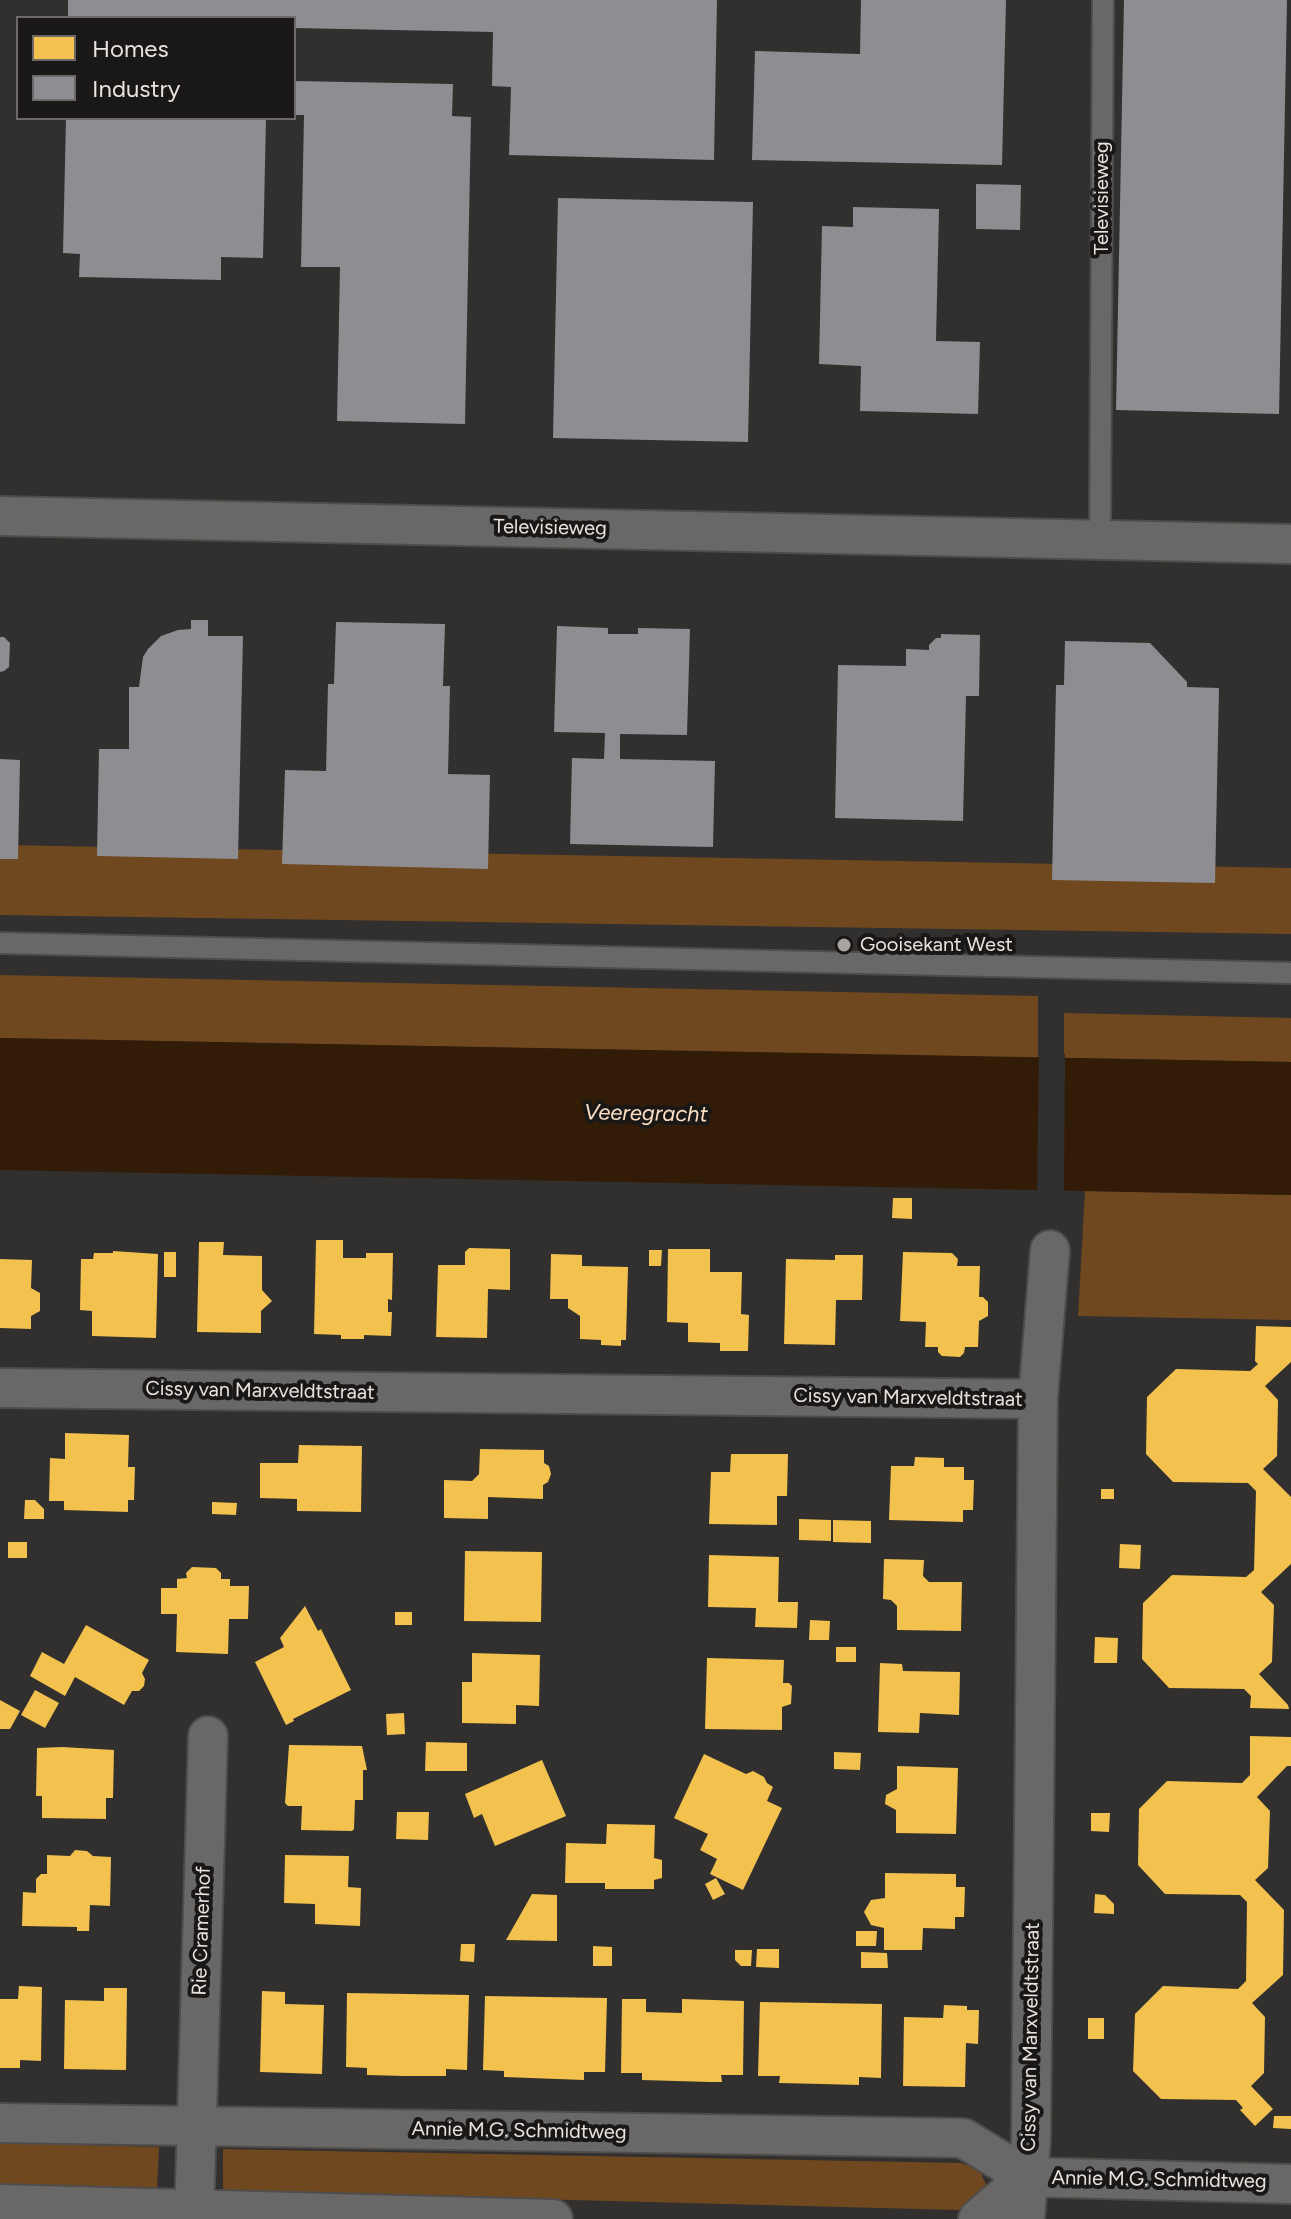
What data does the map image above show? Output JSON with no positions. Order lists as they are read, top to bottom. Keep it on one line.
{"streets":{"street":["Televisieweg","Cissy van Marxveldtstraat","Rie Cramerhof","Annie M.G. Schmidtweg"]},"crossings":[["Cissy van Marxveldtstraat","Annie M.G. Schmidtweg"],["Rie Cramerhof","Annie M.G. Schmidtweg"]],"water":["Veeregracht"],"places":["Gooisekant West"],"legend":["Homes","Industry"]}
